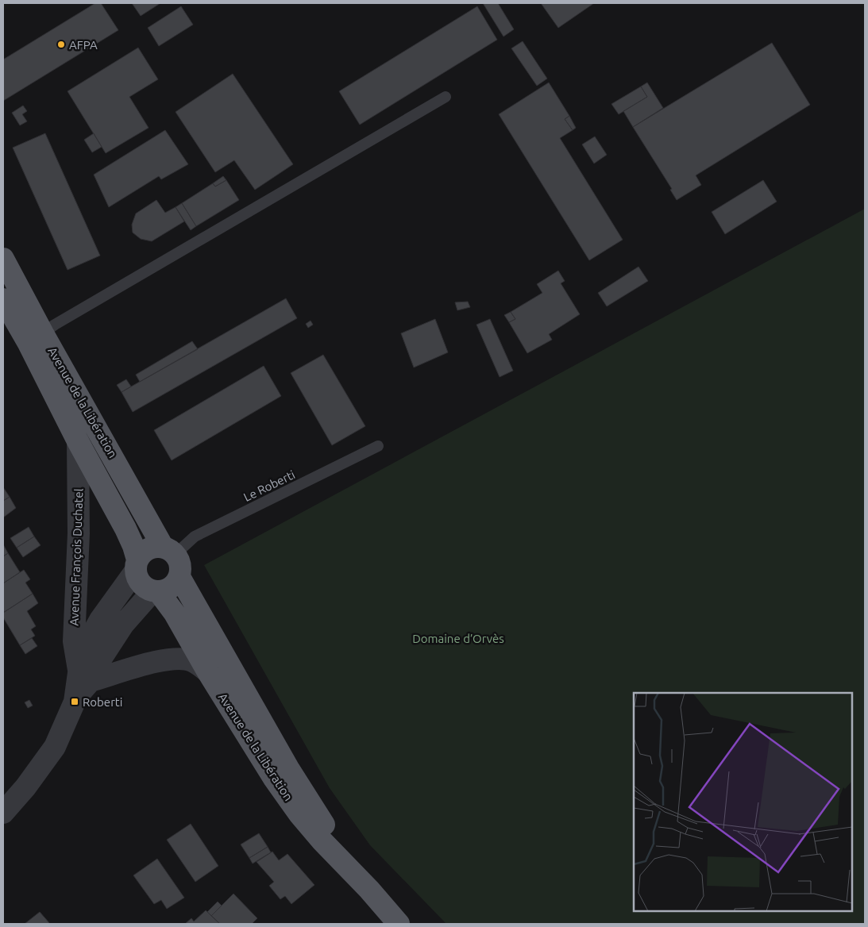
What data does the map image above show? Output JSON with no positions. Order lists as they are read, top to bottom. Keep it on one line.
{"streets":{"main road":["Avenue de la Libération"],"street":["Avenue François Duchatel"],"lane":["Le Roberti"]},"crossings":[["Avenue de la Libération","Le Roberti"],["Avenue de la Libération","Avenue François Duchatel"],["Le Roberti","Avenue François Duchatel"]],"parks":["Domaine d’Orvès"],"places":{"other":["AFPA"],"transit":["Roberti"]}}
